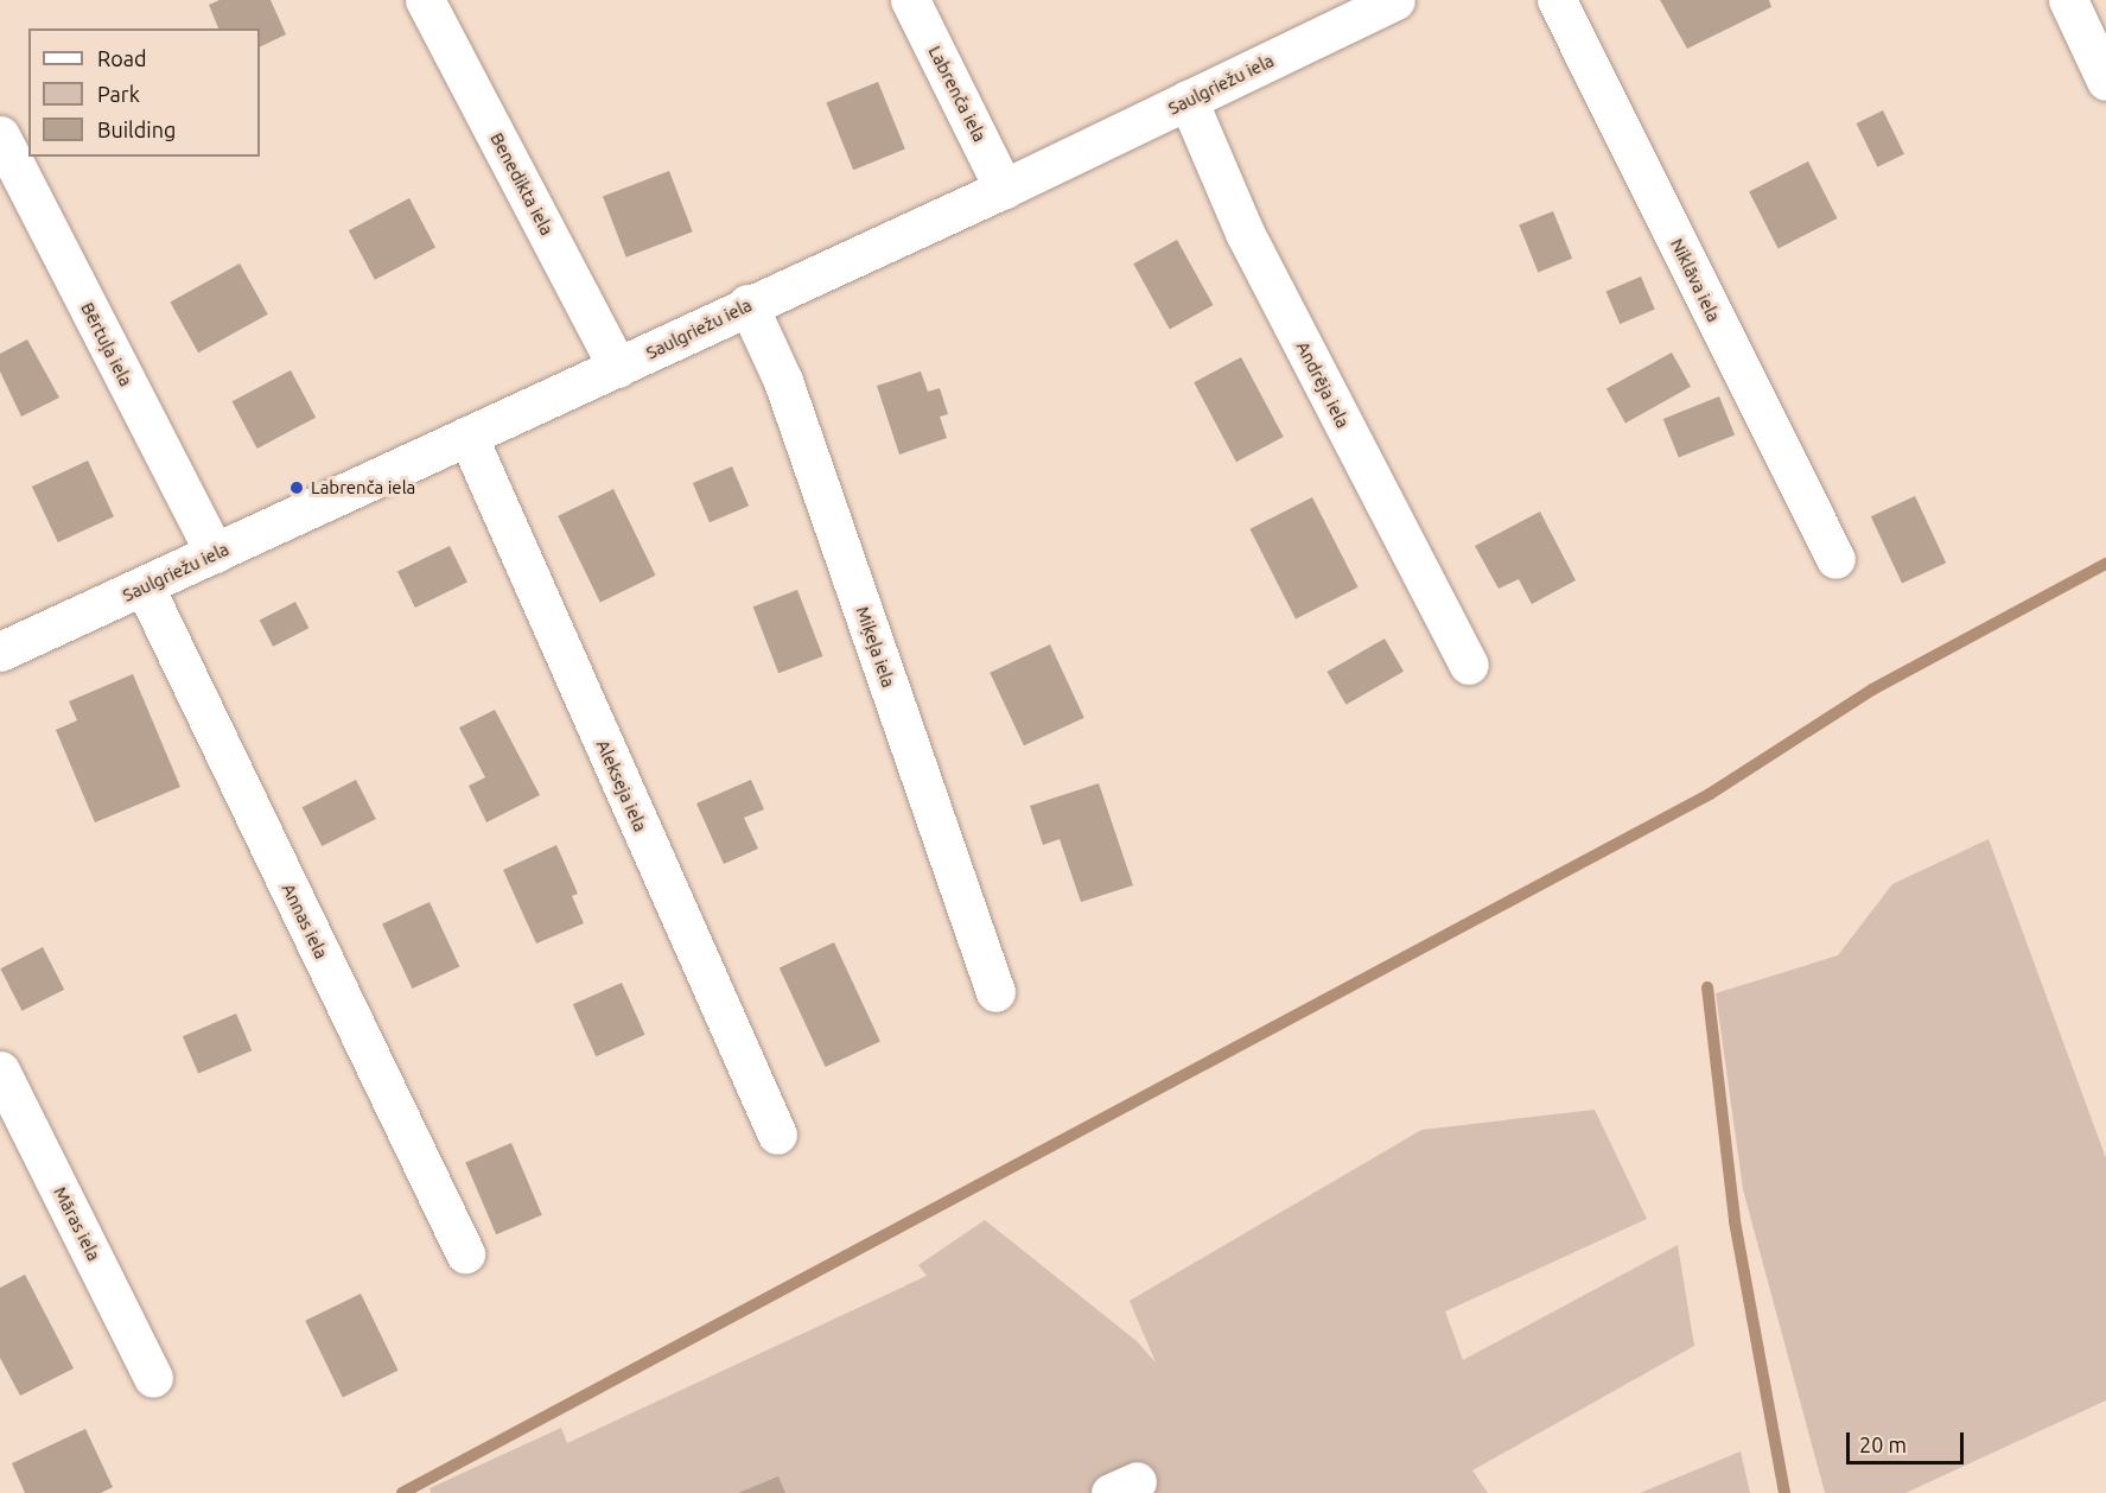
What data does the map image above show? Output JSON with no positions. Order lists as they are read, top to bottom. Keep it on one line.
{"streets":{"street":["Saulgriežu iela","Labrenča iela","Benedikta iela","Niklāva iela","Bērtuļa iela","Andrēja iela","Miķeļa iela","Alekseja iela","Annas iela","Māras iela"]},"crossings":[["Saulgriežu iela","Labrenča iela"],["Saulgriežu iela","Benedikta iela"],["Saulgriežu iela","Bērtuļa iela"],["Saulgriežu iela","Andrēja iela"],["Saulgriežu iela","Miķeļa iela"],["Saulgriežu iela","Alekseja iela"],["Saulgriežu iela","Annas iela"]],"places":["Labrenča iela"],"legend":["Road","Park","Building"],"scale_bar":"20 m"}
